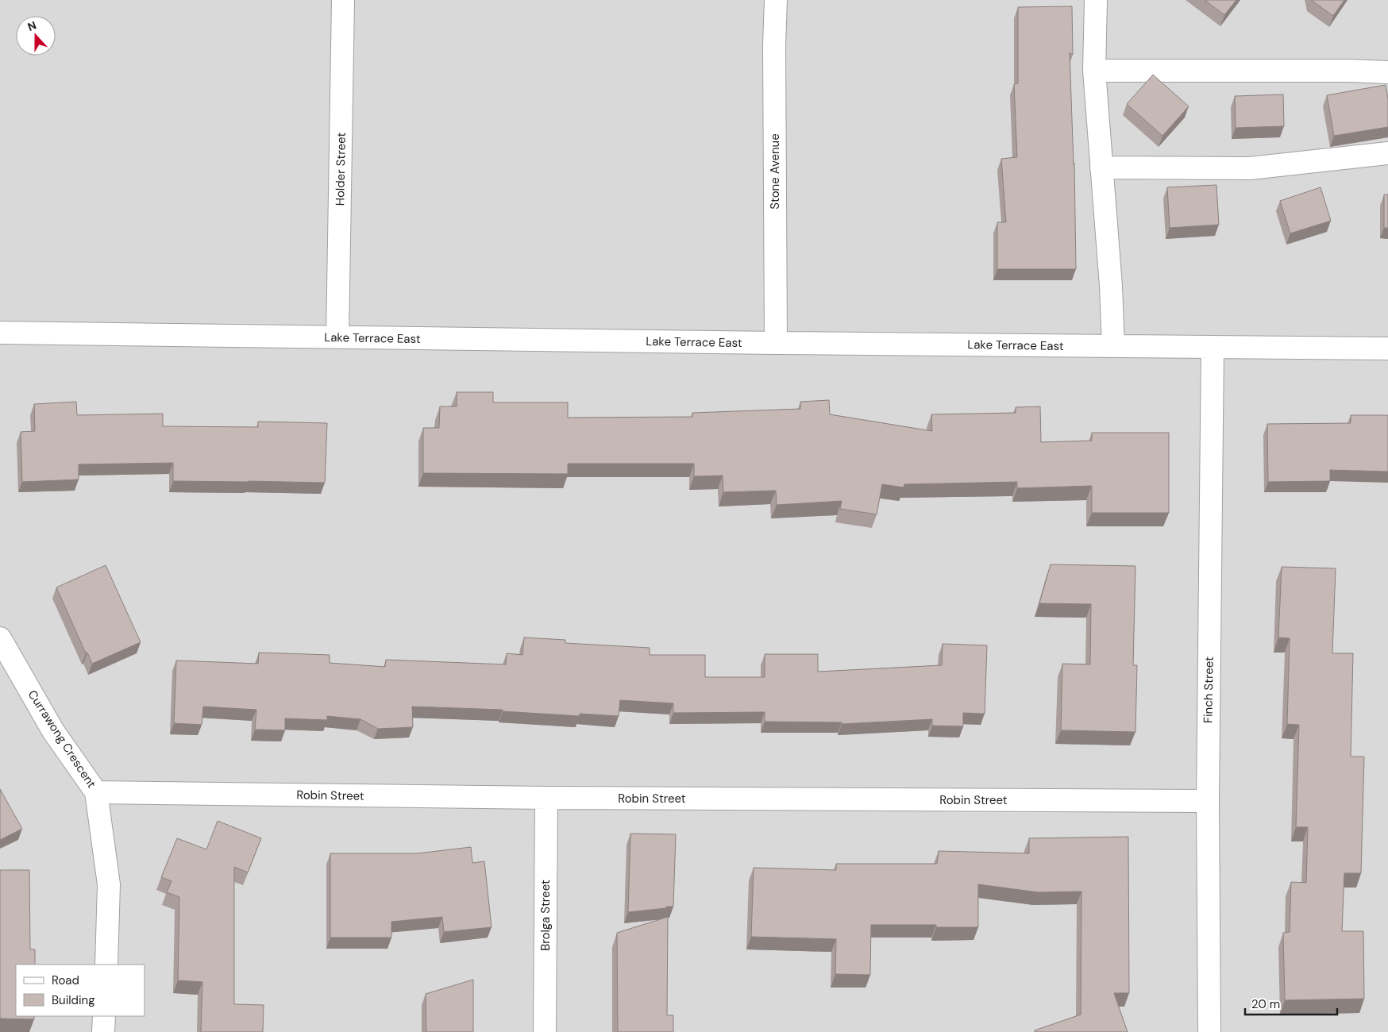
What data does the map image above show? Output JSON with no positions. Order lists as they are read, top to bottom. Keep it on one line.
{"streets":{"street":["Holder Street","Stone Avenue","Lake Terrace East","Finch Street","Currawong Crescent","Robin Street","Brolga Street"]},"crossings":[["Holder Street","Lake Terrace East"],["Stone Avenue","Lake Terrace East"],["Lake Terrace East","Finch Street"],["Finch Street","Robin Street"],["Currawong Crescent","Robin Street"],["Robin Street","Brolga Street"]],"legend":["Road","Building"],"scale_bar":"20 m","north":"top"}
